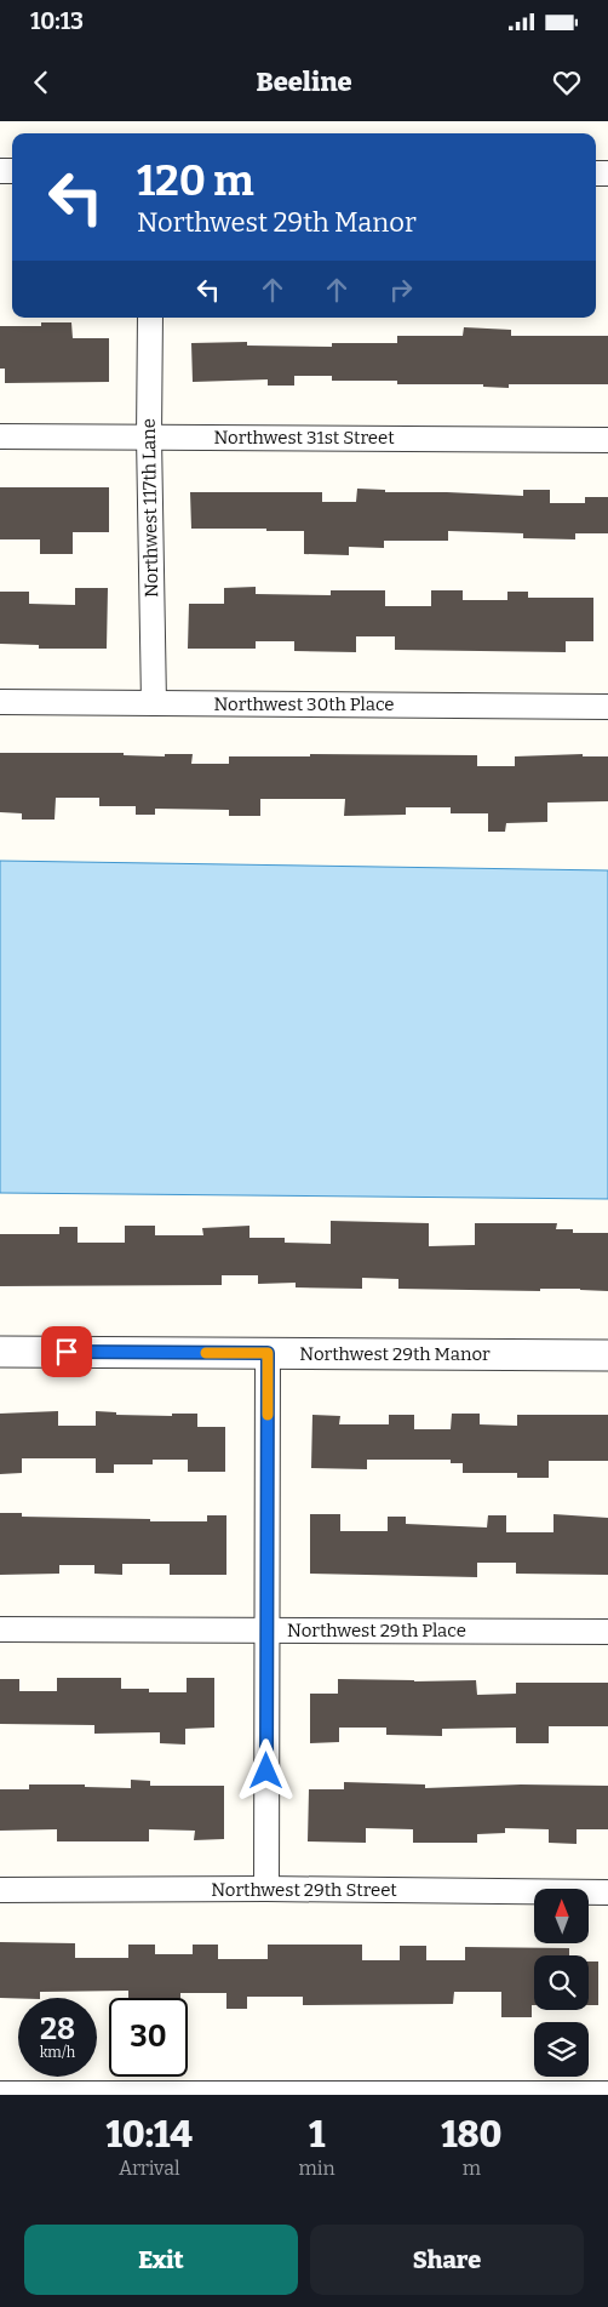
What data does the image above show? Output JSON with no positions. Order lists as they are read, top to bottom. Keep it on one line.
{"streets":{"street":["Northwest 31st Street","Northwest 117th Lane","Northwest 30th Place","Northwest 29th Manor","Northwest 29th Place","Northwest 29th Street"]},"crossings":[["Northwest 31st Street","Northwest 117th Lane"],["Northwest 117th Lane","Northwest 30th Place"]],"north":"top","page":{"status":"10:13","header":"Beeline","turn":["120 m","Northwest 29th Manor"],"speed":"28 km/h","limit":"30","eta":["10:14","Arrival","1","min","180","m"],"buttons":["Exit","Share"]}}
